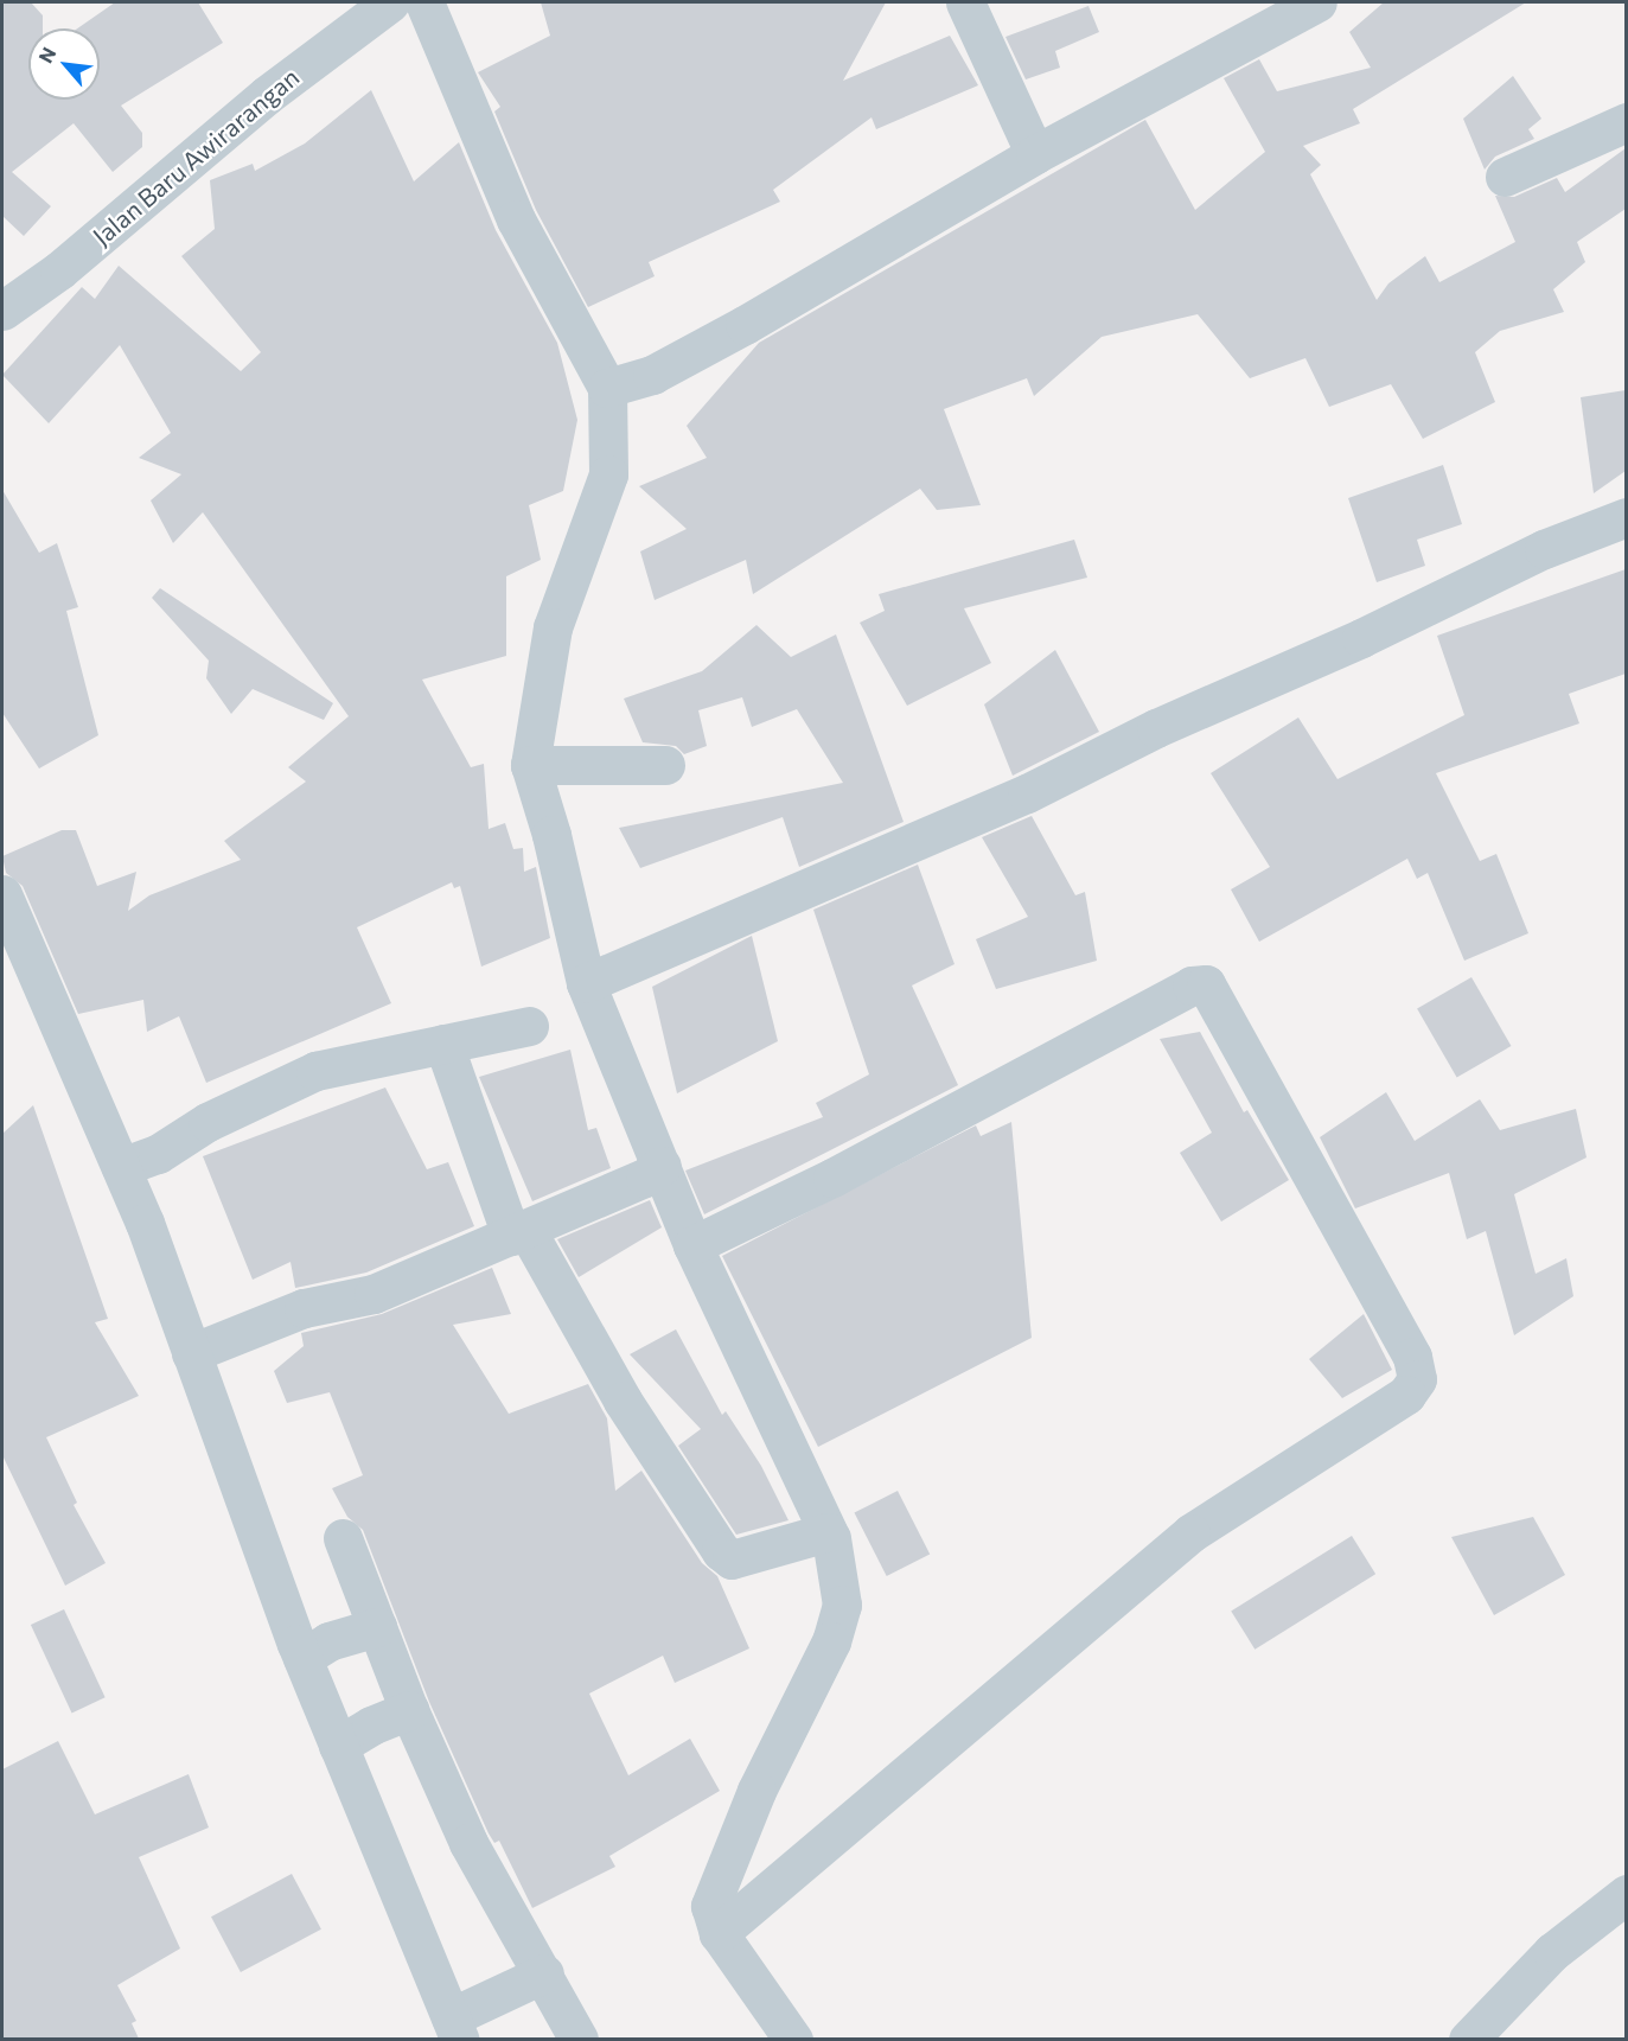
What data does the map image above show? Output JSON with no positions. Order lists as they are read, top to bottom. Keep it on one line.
{"streets":{"street":["Jalan Baru Awirarangan"]},"north":"top left"}
